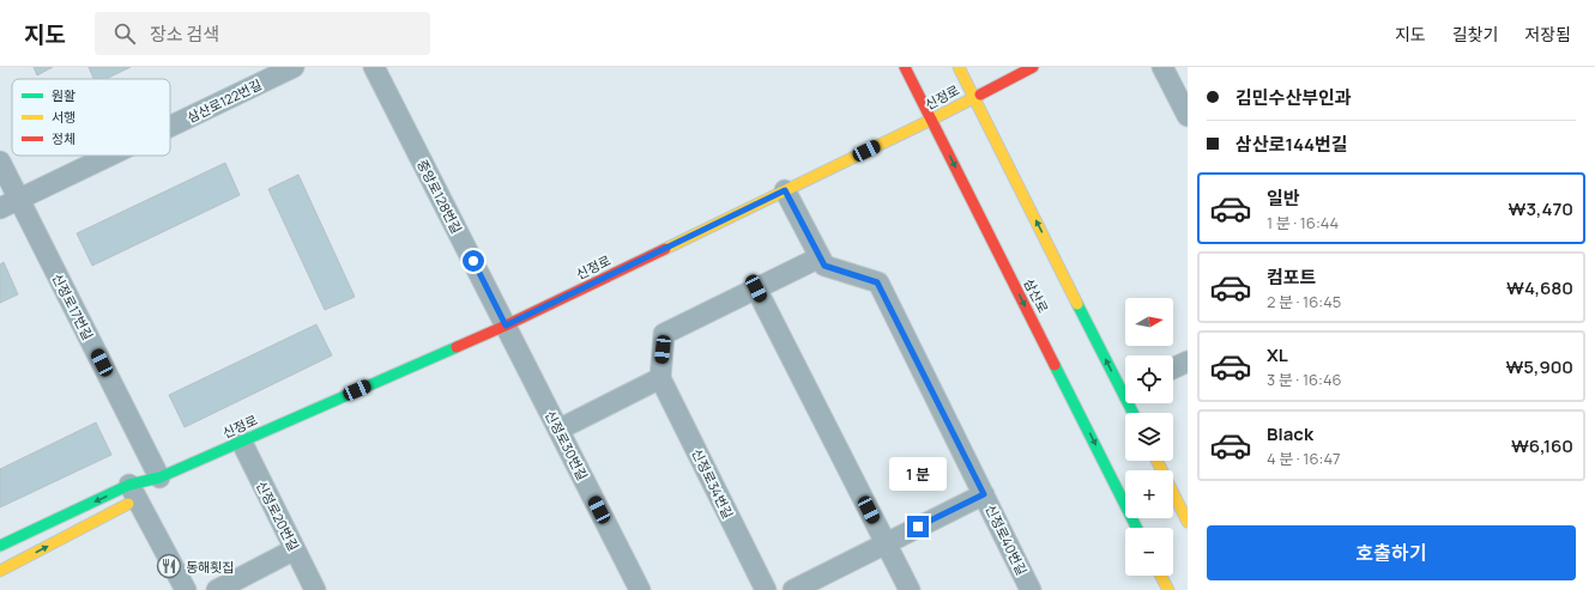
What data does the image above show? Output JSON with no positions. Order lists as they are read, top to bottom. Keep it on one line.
{"streets":{"main road":["신정로","삼산로"],"street":["삼산로122번길","중앙로128번길","신정로17번길","신정로30번길","신정로34번길","신정로20번길","신정로40번길"]},"crossings":[["신정로","중앙로128번길"],["신정로","삼산로"],["신정로","신정로17번길"],["신정로","신정로30번길"],["신정로","신정로20번길"],["신정로","신정로40번길"],["삼산로122번길","신정로17번길"],["중앙로128번길","신정로30번길"]],"places":{"restaurant":["동해횟집"]},"legend":["원활","서행","정체"],"north":"right","page":{"header":"지도","search":"장소 검색","nav":["지도","길찾기","저장됨"],"banner":["김민수산부인과","삼산로144번길"],"list":[{"name":"일반","note":"1 분 · 16:44","value":"₩3,470"},{"name":"컴포트","note":"2 분 · 16:45","value":"₩4,680"},{"name":"XL","note":"3 분 · 16:46","value":"₩5,900"},{"name":"Black","note":"4 분 · 16:47","value":"₩6,160"}],"map_buttons":["+","−"],"bubble":"1 분","buttons":"호출하기"}}
